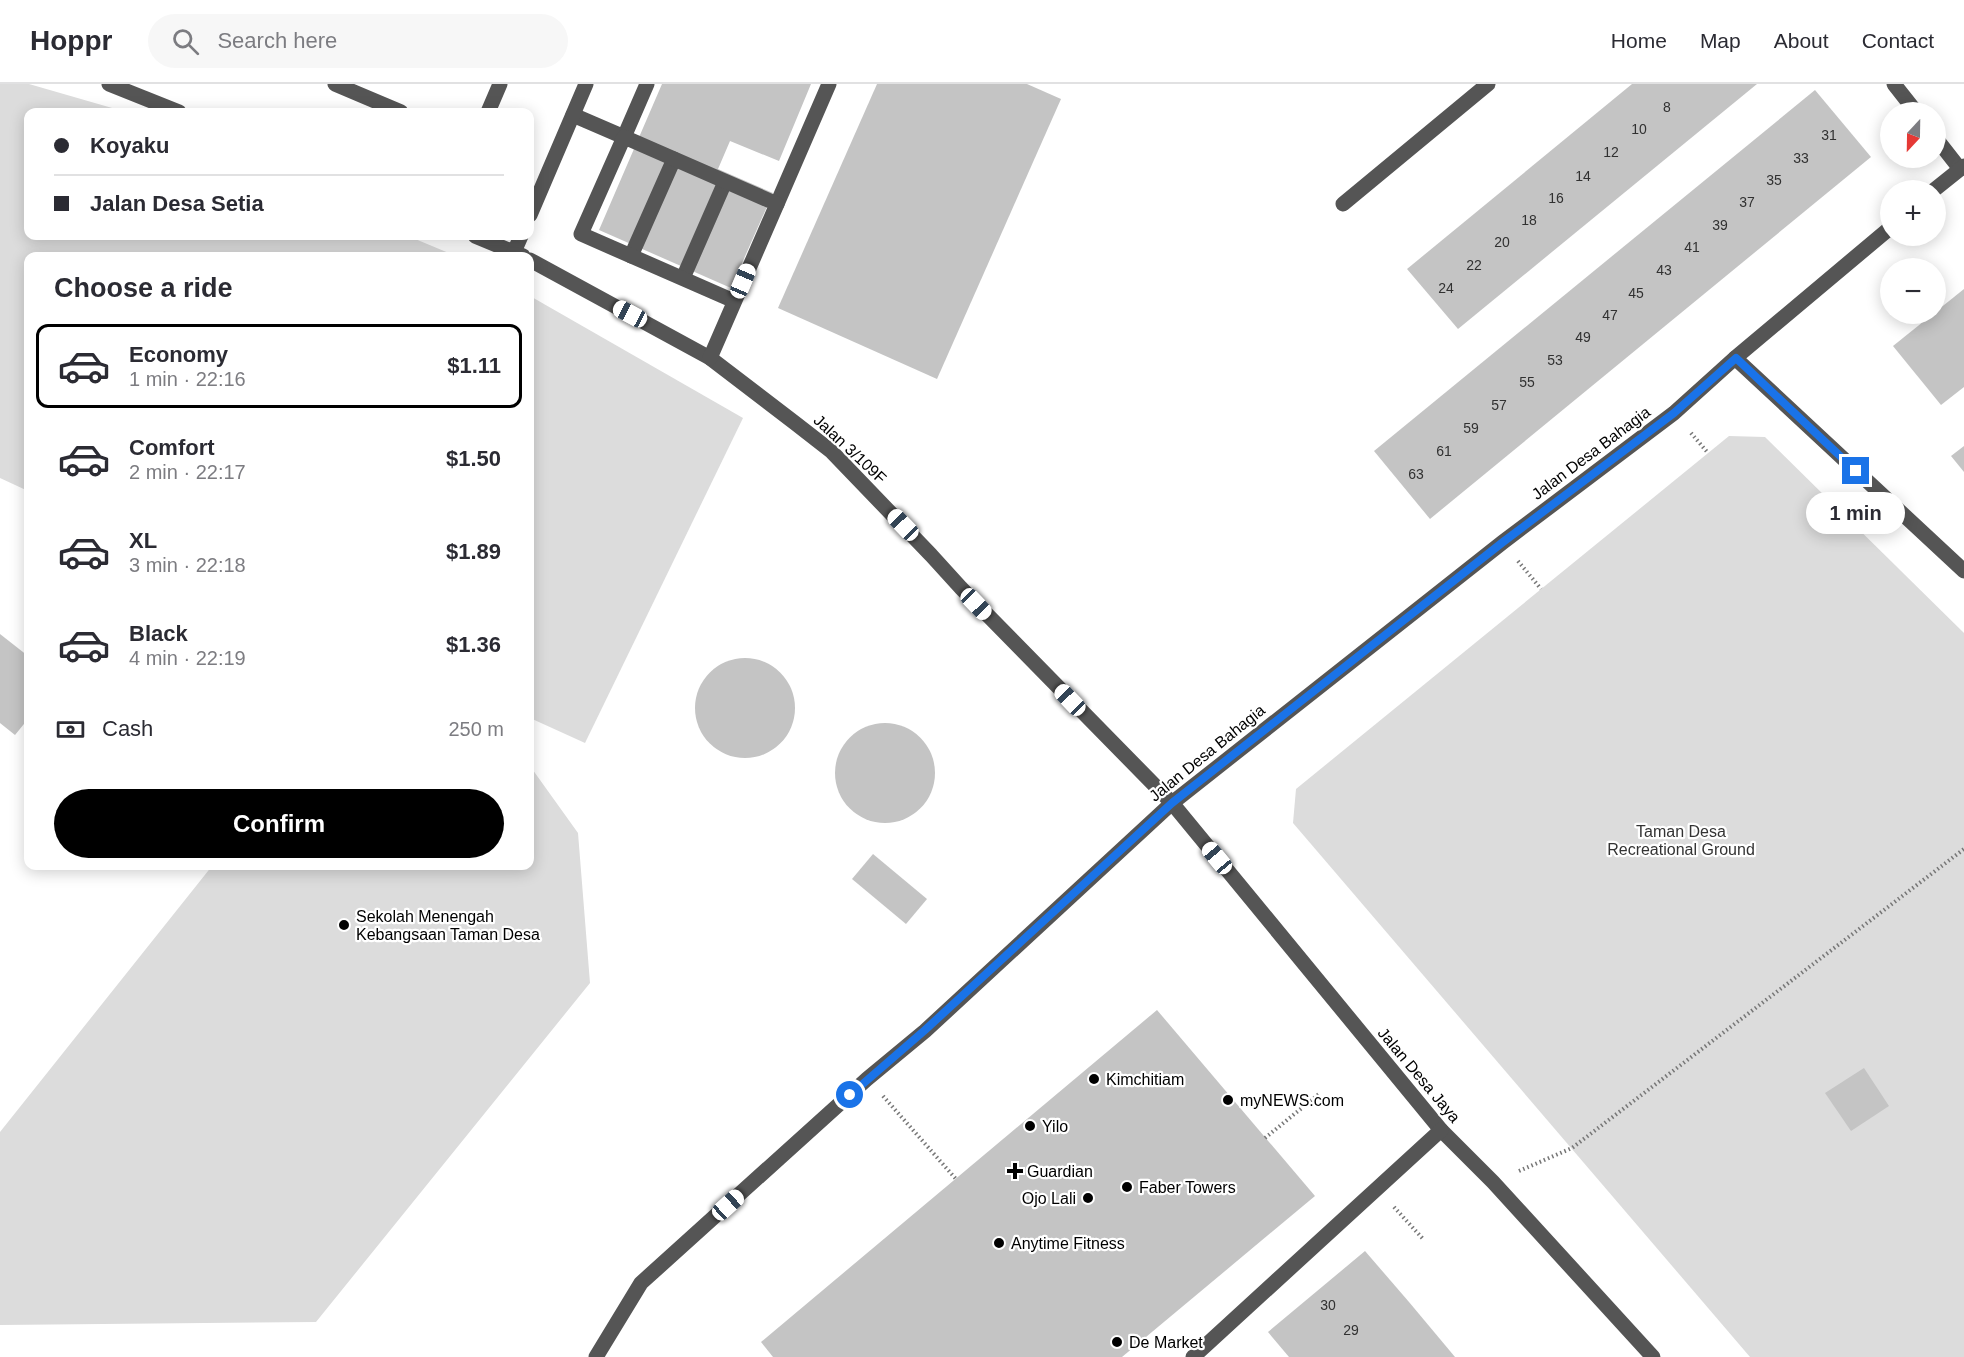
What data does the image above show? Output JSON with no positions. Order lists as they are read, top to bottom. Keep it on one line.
{"streets":{"street":["Jalan 3/109F","Jalan Desa Bahagia","Jalan Desa Jaya"]},"crossings":[["Jalan 3/109F","Jalan Desa Bahagia"],["Jalan 3/109F","Jalan Desa Jaya"],["Jalan Desa Bahagia","Jalan Desa Jaya"]],"parks":["Taman Desa Recreational Ground"],"places":{"other":["Sekolah Menengah Kebangsaan Taman Desa","Kimchitiam","myNEWS.com","Yilo","Faber Towers","Ojo Lali","Anytime Fitness","De Market"],"health":["Guardian"]},"house_numbers":["8","10","31","12","33","14","35","16","37","18","39","20","41","22","43","24","45","47","49","53","55","57","59","61","63","30","29"],"north":"bottom","page":{"header":"Hoppr","search":"Search here","nav":["Home","Map","About","Contact"],"map_buttons":["+","−"],"banner":["Koyaku","Jalan Desa Setia"],"heading":"Choose a ride","list":[{"name":"Economy","note":"1 min · 22:16","value":"$1.11"},{"name":"Comfort","note":"2 min · 22:17","value":"$1.50"},{"name":"XL","note":"3 min · 22:18","value":"$1.89"},{"name":"Black","note":"4 min · 22:19","value":"$1.36"}],"bubble":"1 min","pay":["Cash","250 m"],"buttons":"Confirm"}}
